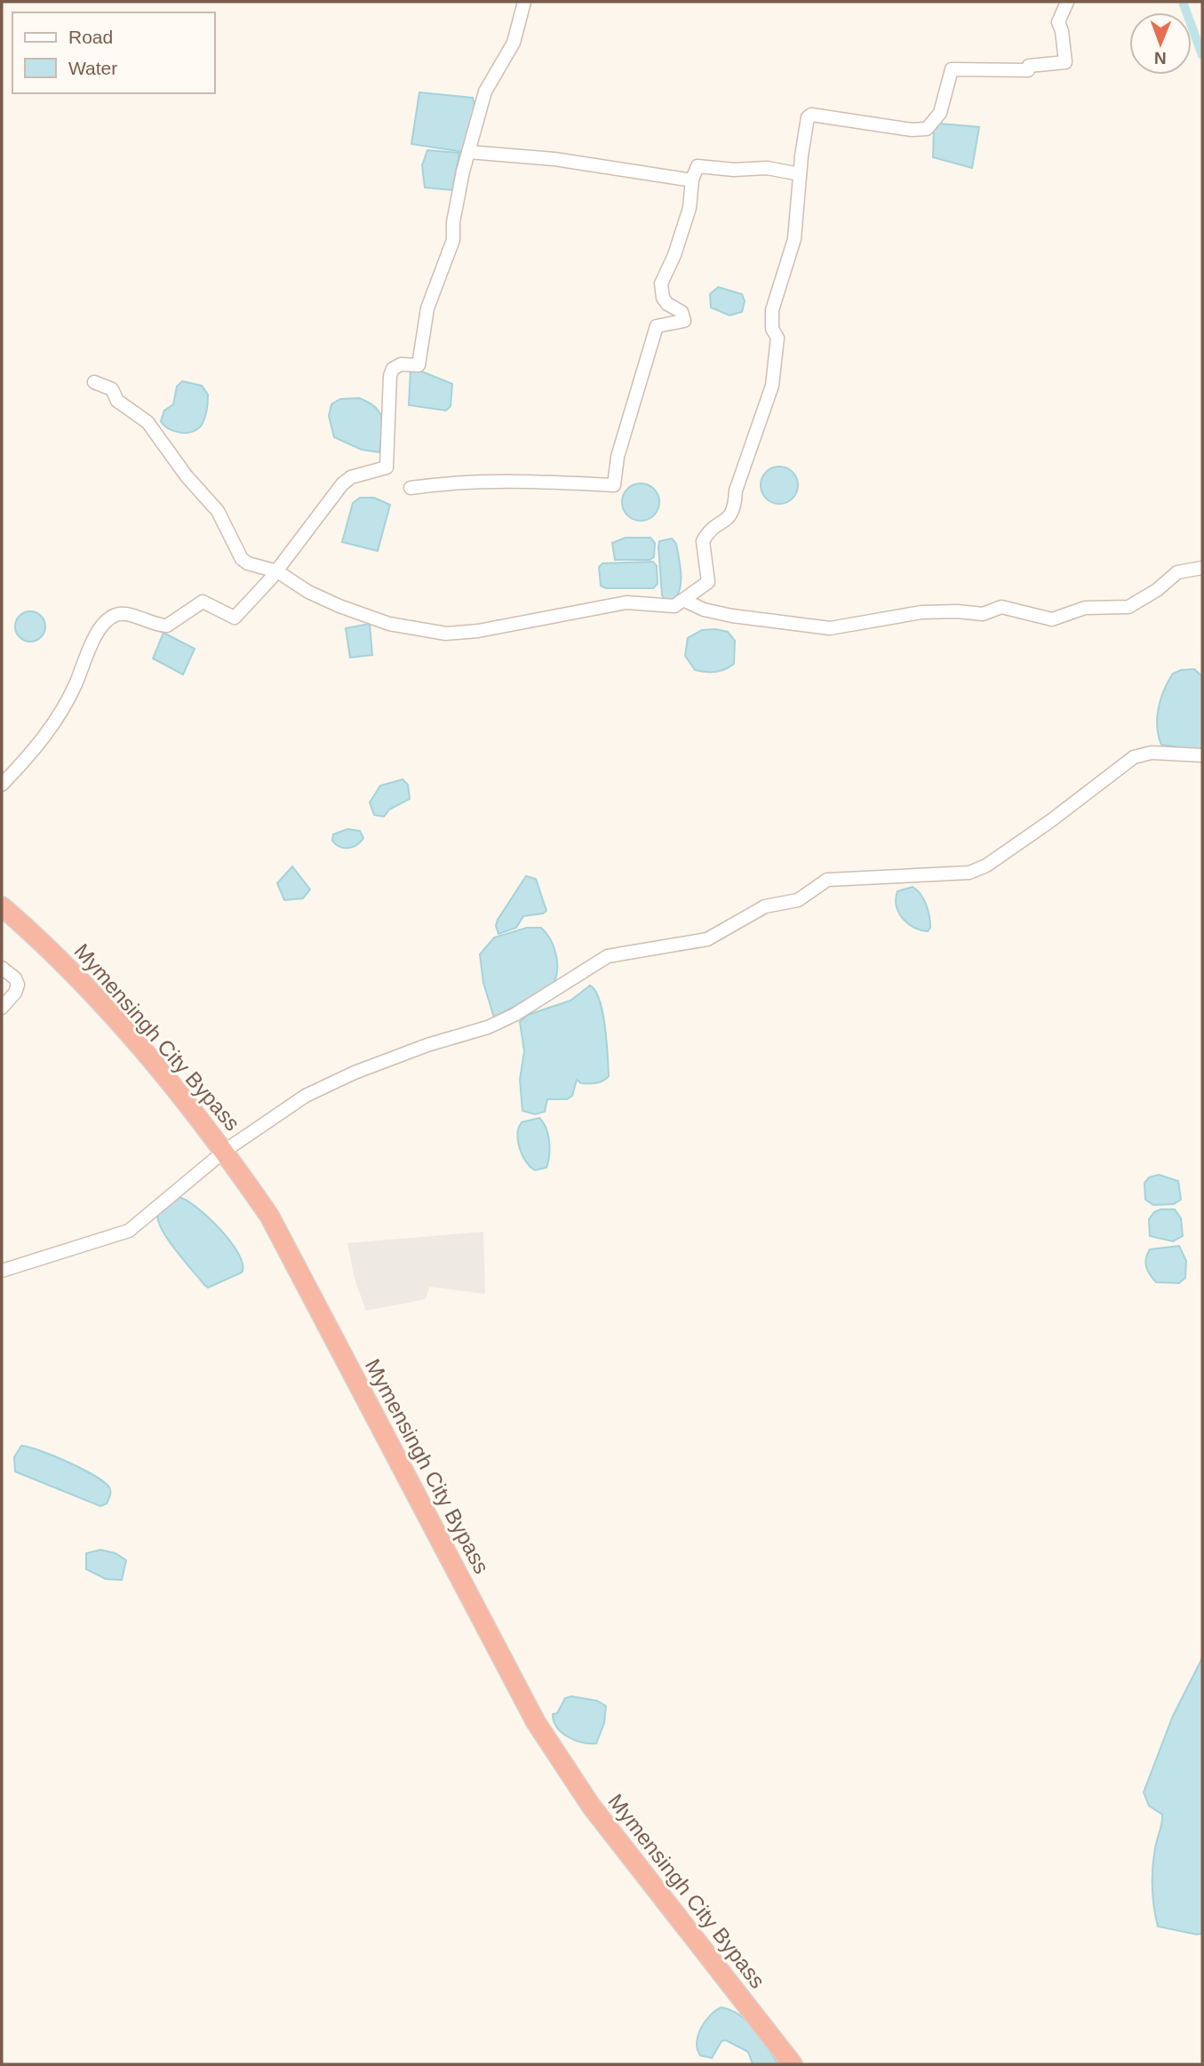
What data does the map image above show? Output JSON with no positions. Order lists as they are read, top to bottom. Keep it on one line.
{"streets":{"highway":["Mymensingh City Bypass"]},"legend":["Road","Water"],"north":"bottom"}
